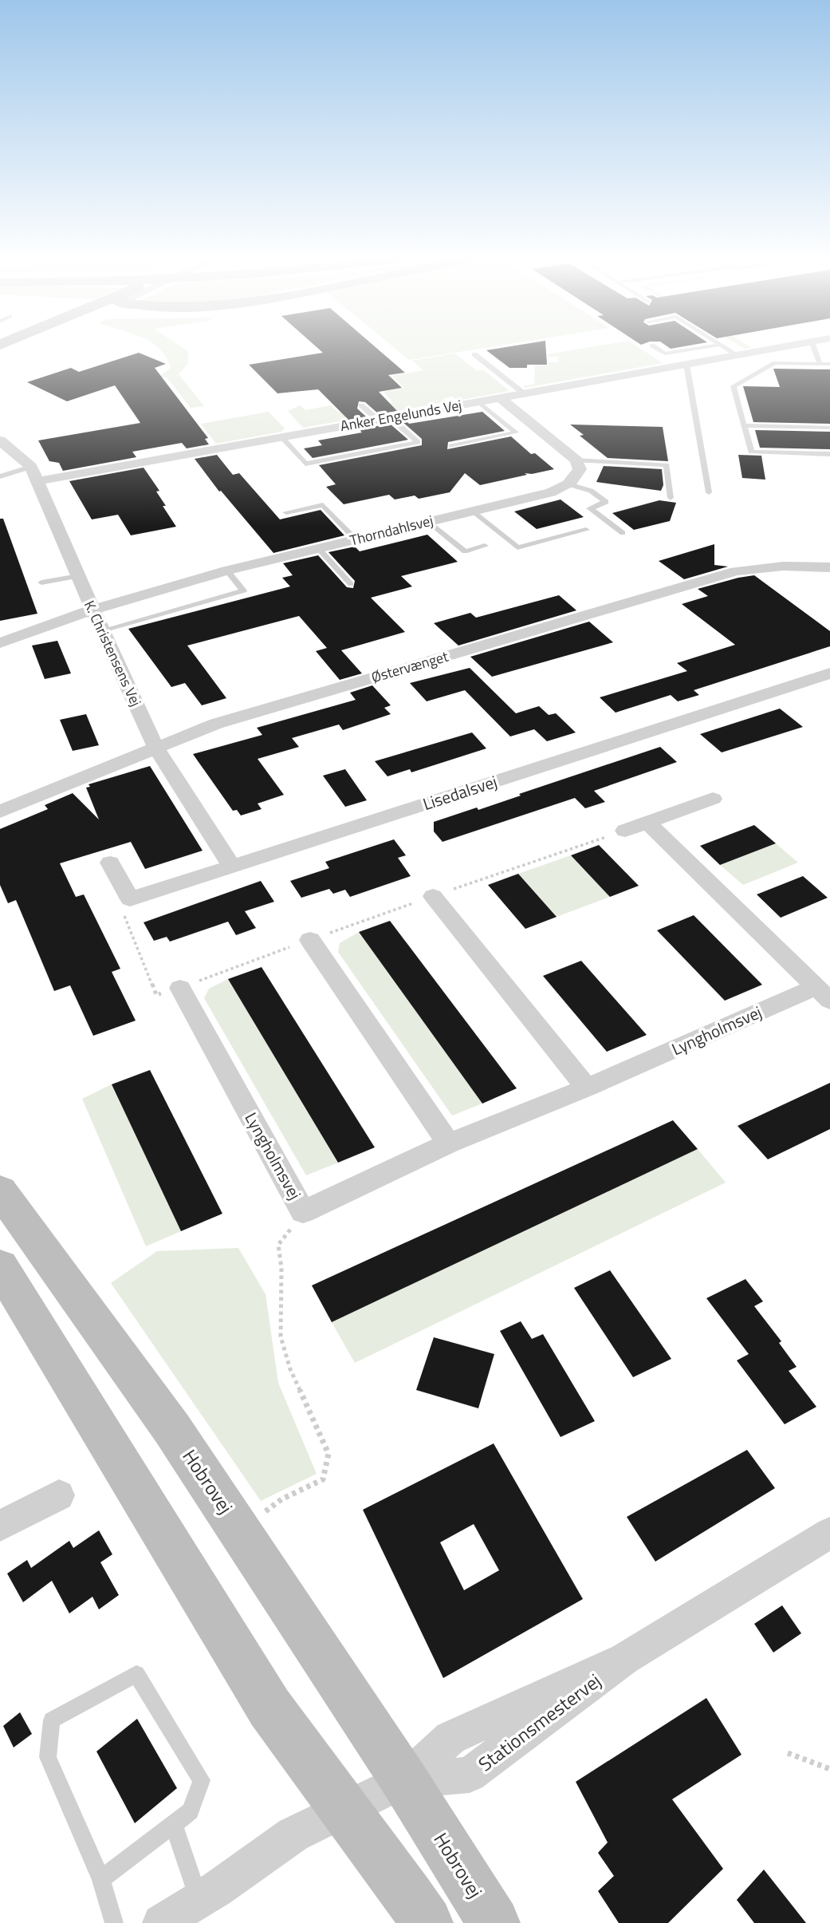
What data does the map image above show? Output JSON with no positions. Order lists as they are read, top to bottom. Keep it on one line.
{"streets":{"main road":["Hobrovej"],"street":["Anker Engelunds Vej","Thorndahlsvej","K. Christensens Vej","Østervænget","Lisedalsvej","Lyngholmsvej","Stationsmestervej"]},"crossings":[["Anker Engelunds Vej","K. Christensens Vej"],["Thorndahlsvej","K. Christensens Vej"],["K. Christensens Vej","Østervænget"],["K. Christensens Vej","Lisedalsvej"],["Hobrovej","Stationsmestervej"]]}
